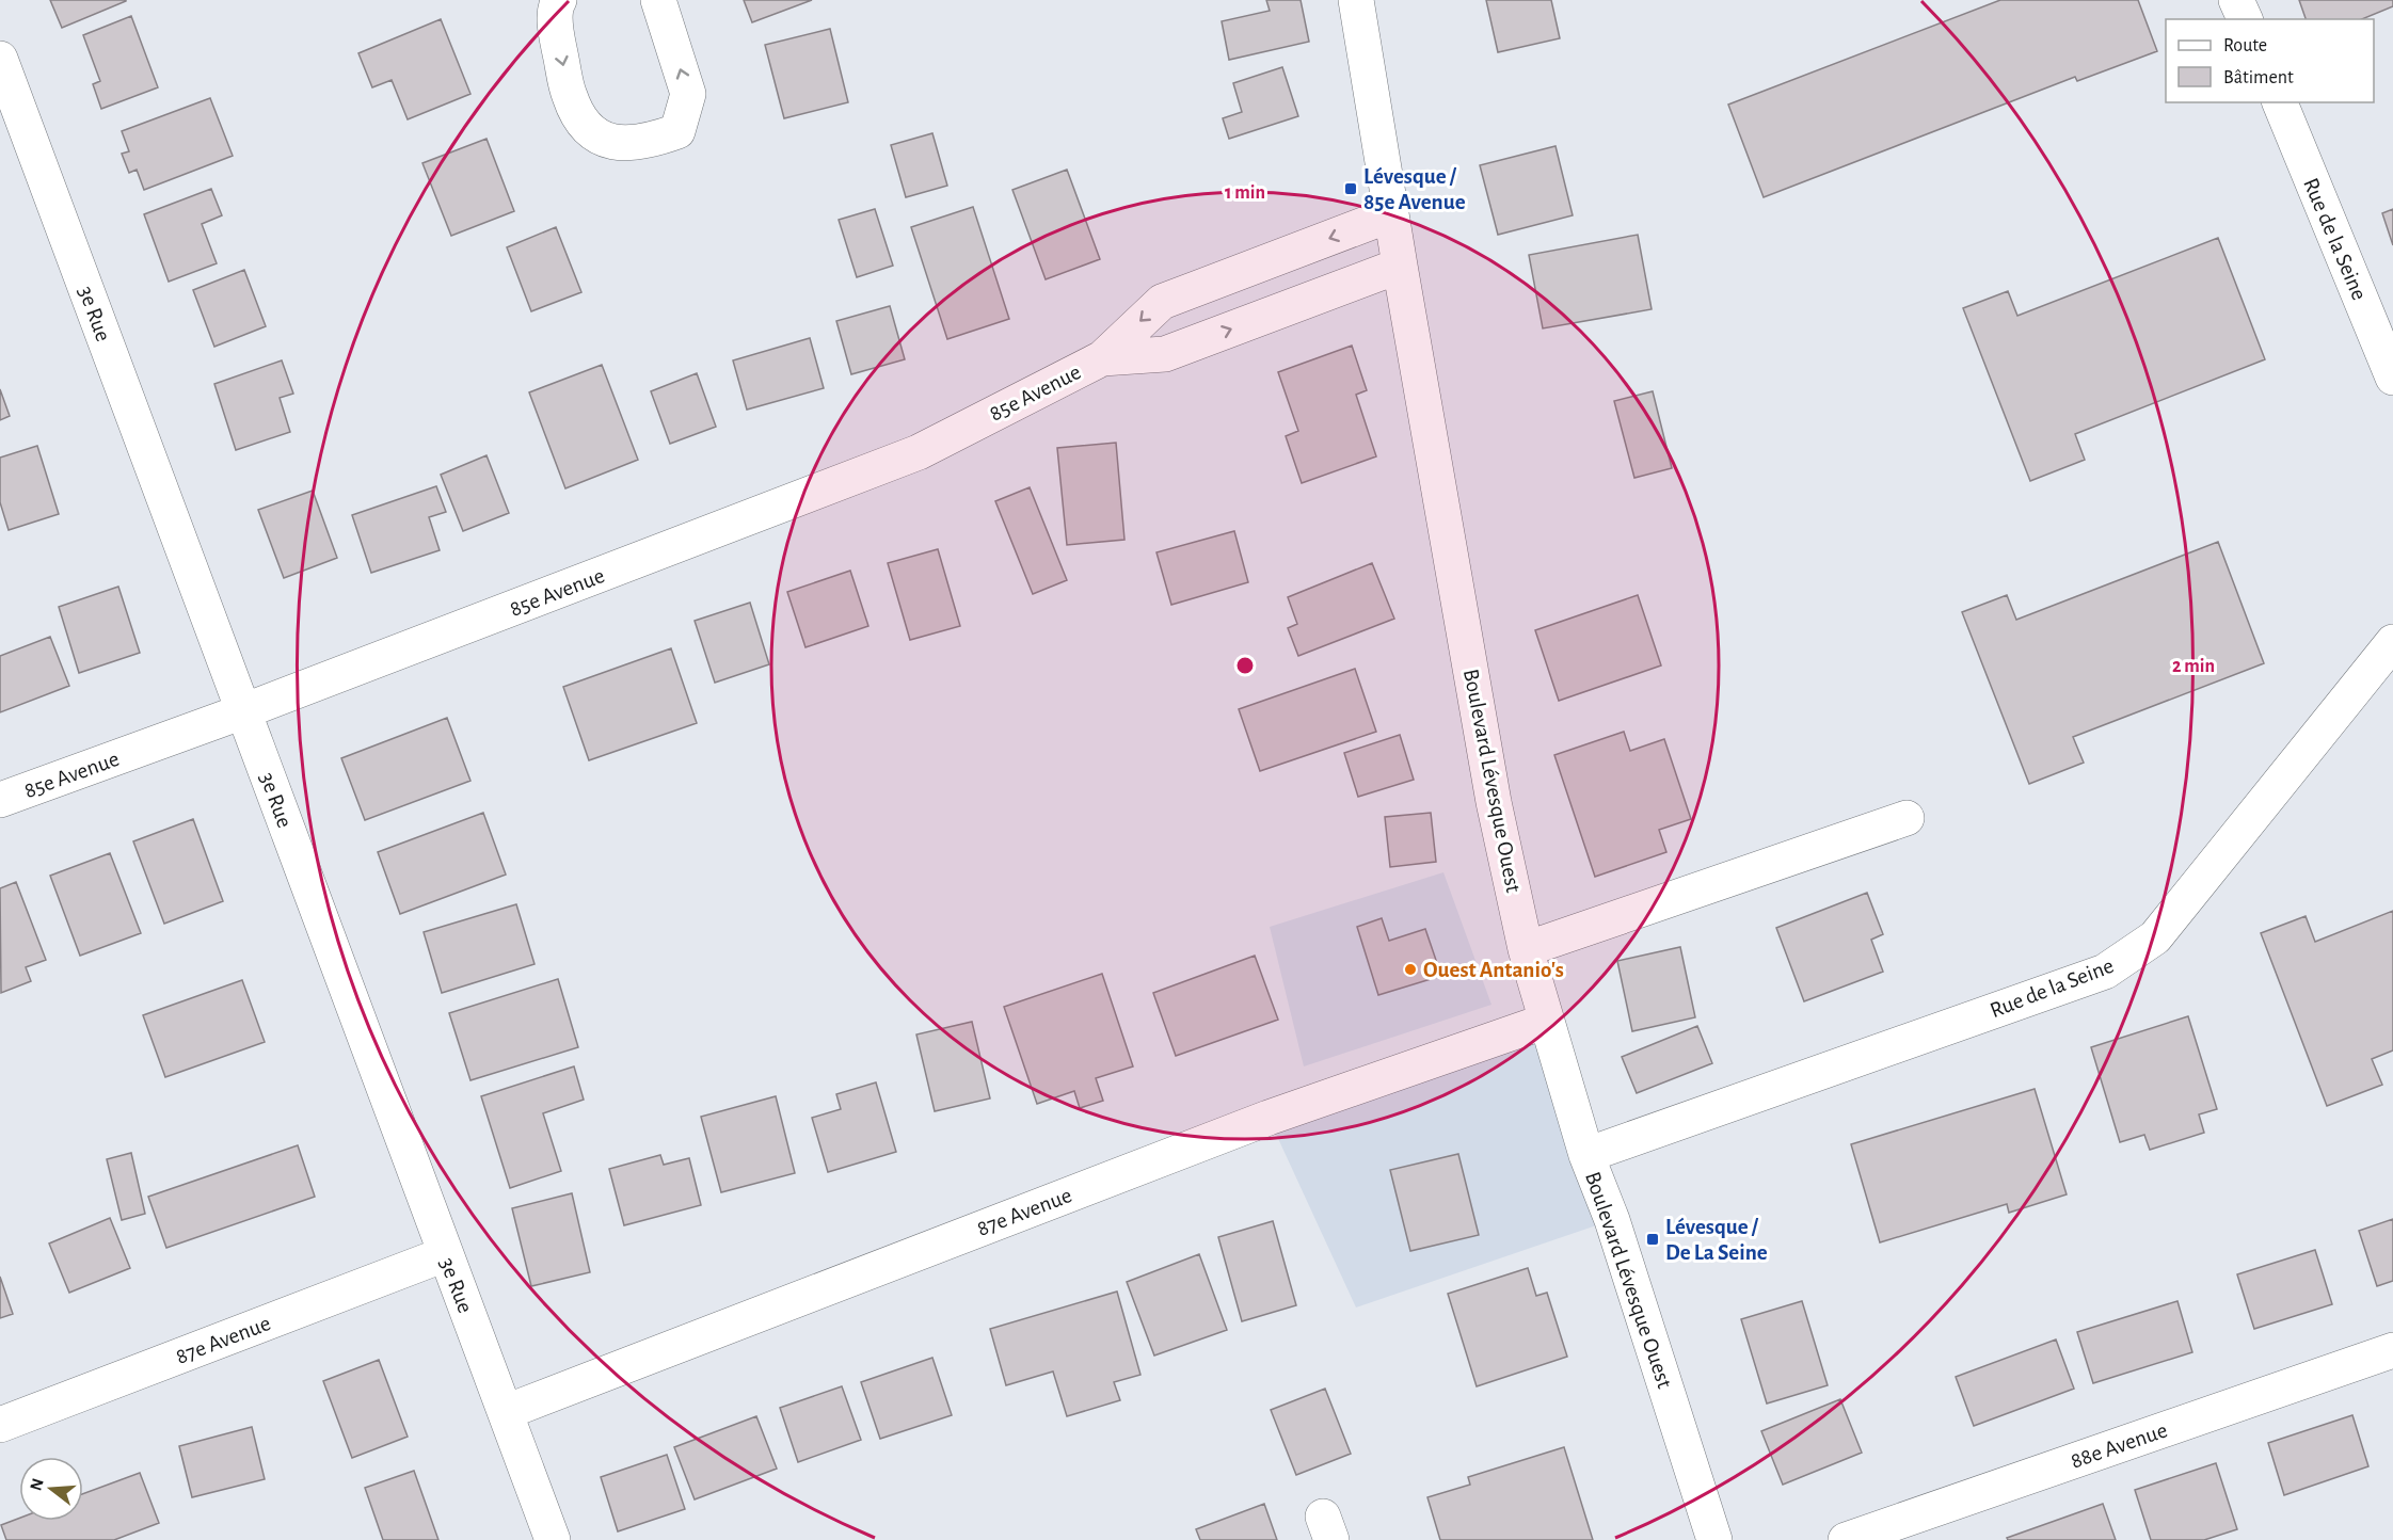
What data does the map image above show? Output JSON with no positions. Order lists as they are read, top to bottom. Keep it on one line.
{"streets":{"street":["Rue de la Seine","3e Rue","85e Avenue","Boulevard Lévesque Ouest","87e Avenue","88e Avenue"]},"crossings":[["Rue de la Seine","Boulevard Lévesque Ouest"],["3e Rue","85e Avenue"],["3e Rue","87e Avenue"],["85e Avenue","Boulevard Lévesque Ouest"],["Boulevard Lévesque Ouest","87e Avenue"]],"places":{"transit":["Lévesque / 85e Avenue","Lévesque / De La Seine"],"other":["Ouest Antanio's"]},"legend":["Route","Bâtiment"],"north":"left","rings":["1 min","2 min"]}
